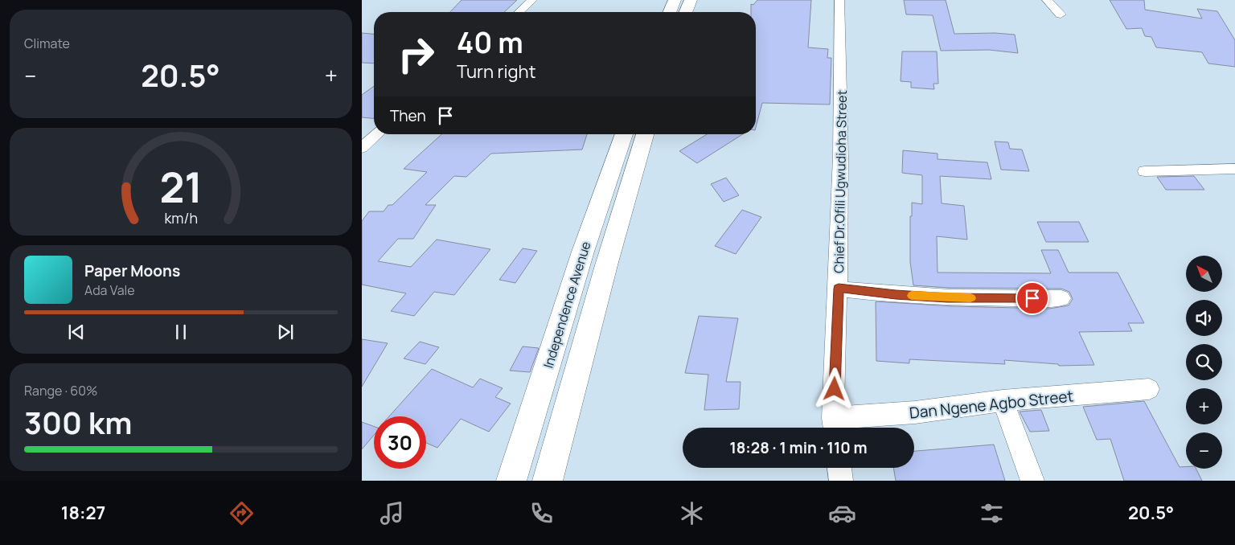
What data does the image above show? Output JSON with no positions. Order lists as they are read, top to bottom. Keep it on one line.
{"streets":{"main road":["Independence Avenue"],"street":["Chief Dr.Ofili Ugwudioha Street","Dan Ngene Agbo Street"]},"crossings":[["Chief Dr.Ofili Ugwudioha Street","Dan Ngene Agbo Street"]],"north":"top left","page":{"tile":["Climate",["Range · 60%","300 km"]],"turn":["40 m","Turn right"],"heat":["−","20.5°","+"],"then":"Then","song":["Paper Moons","Ada Vale"],"map_buttons":["+","−"],"limit":"30","trip":"18:28 · 1 min · 110 m","tabs":["18:27","20.5°"],"gauge":["21","km/h"]}}
